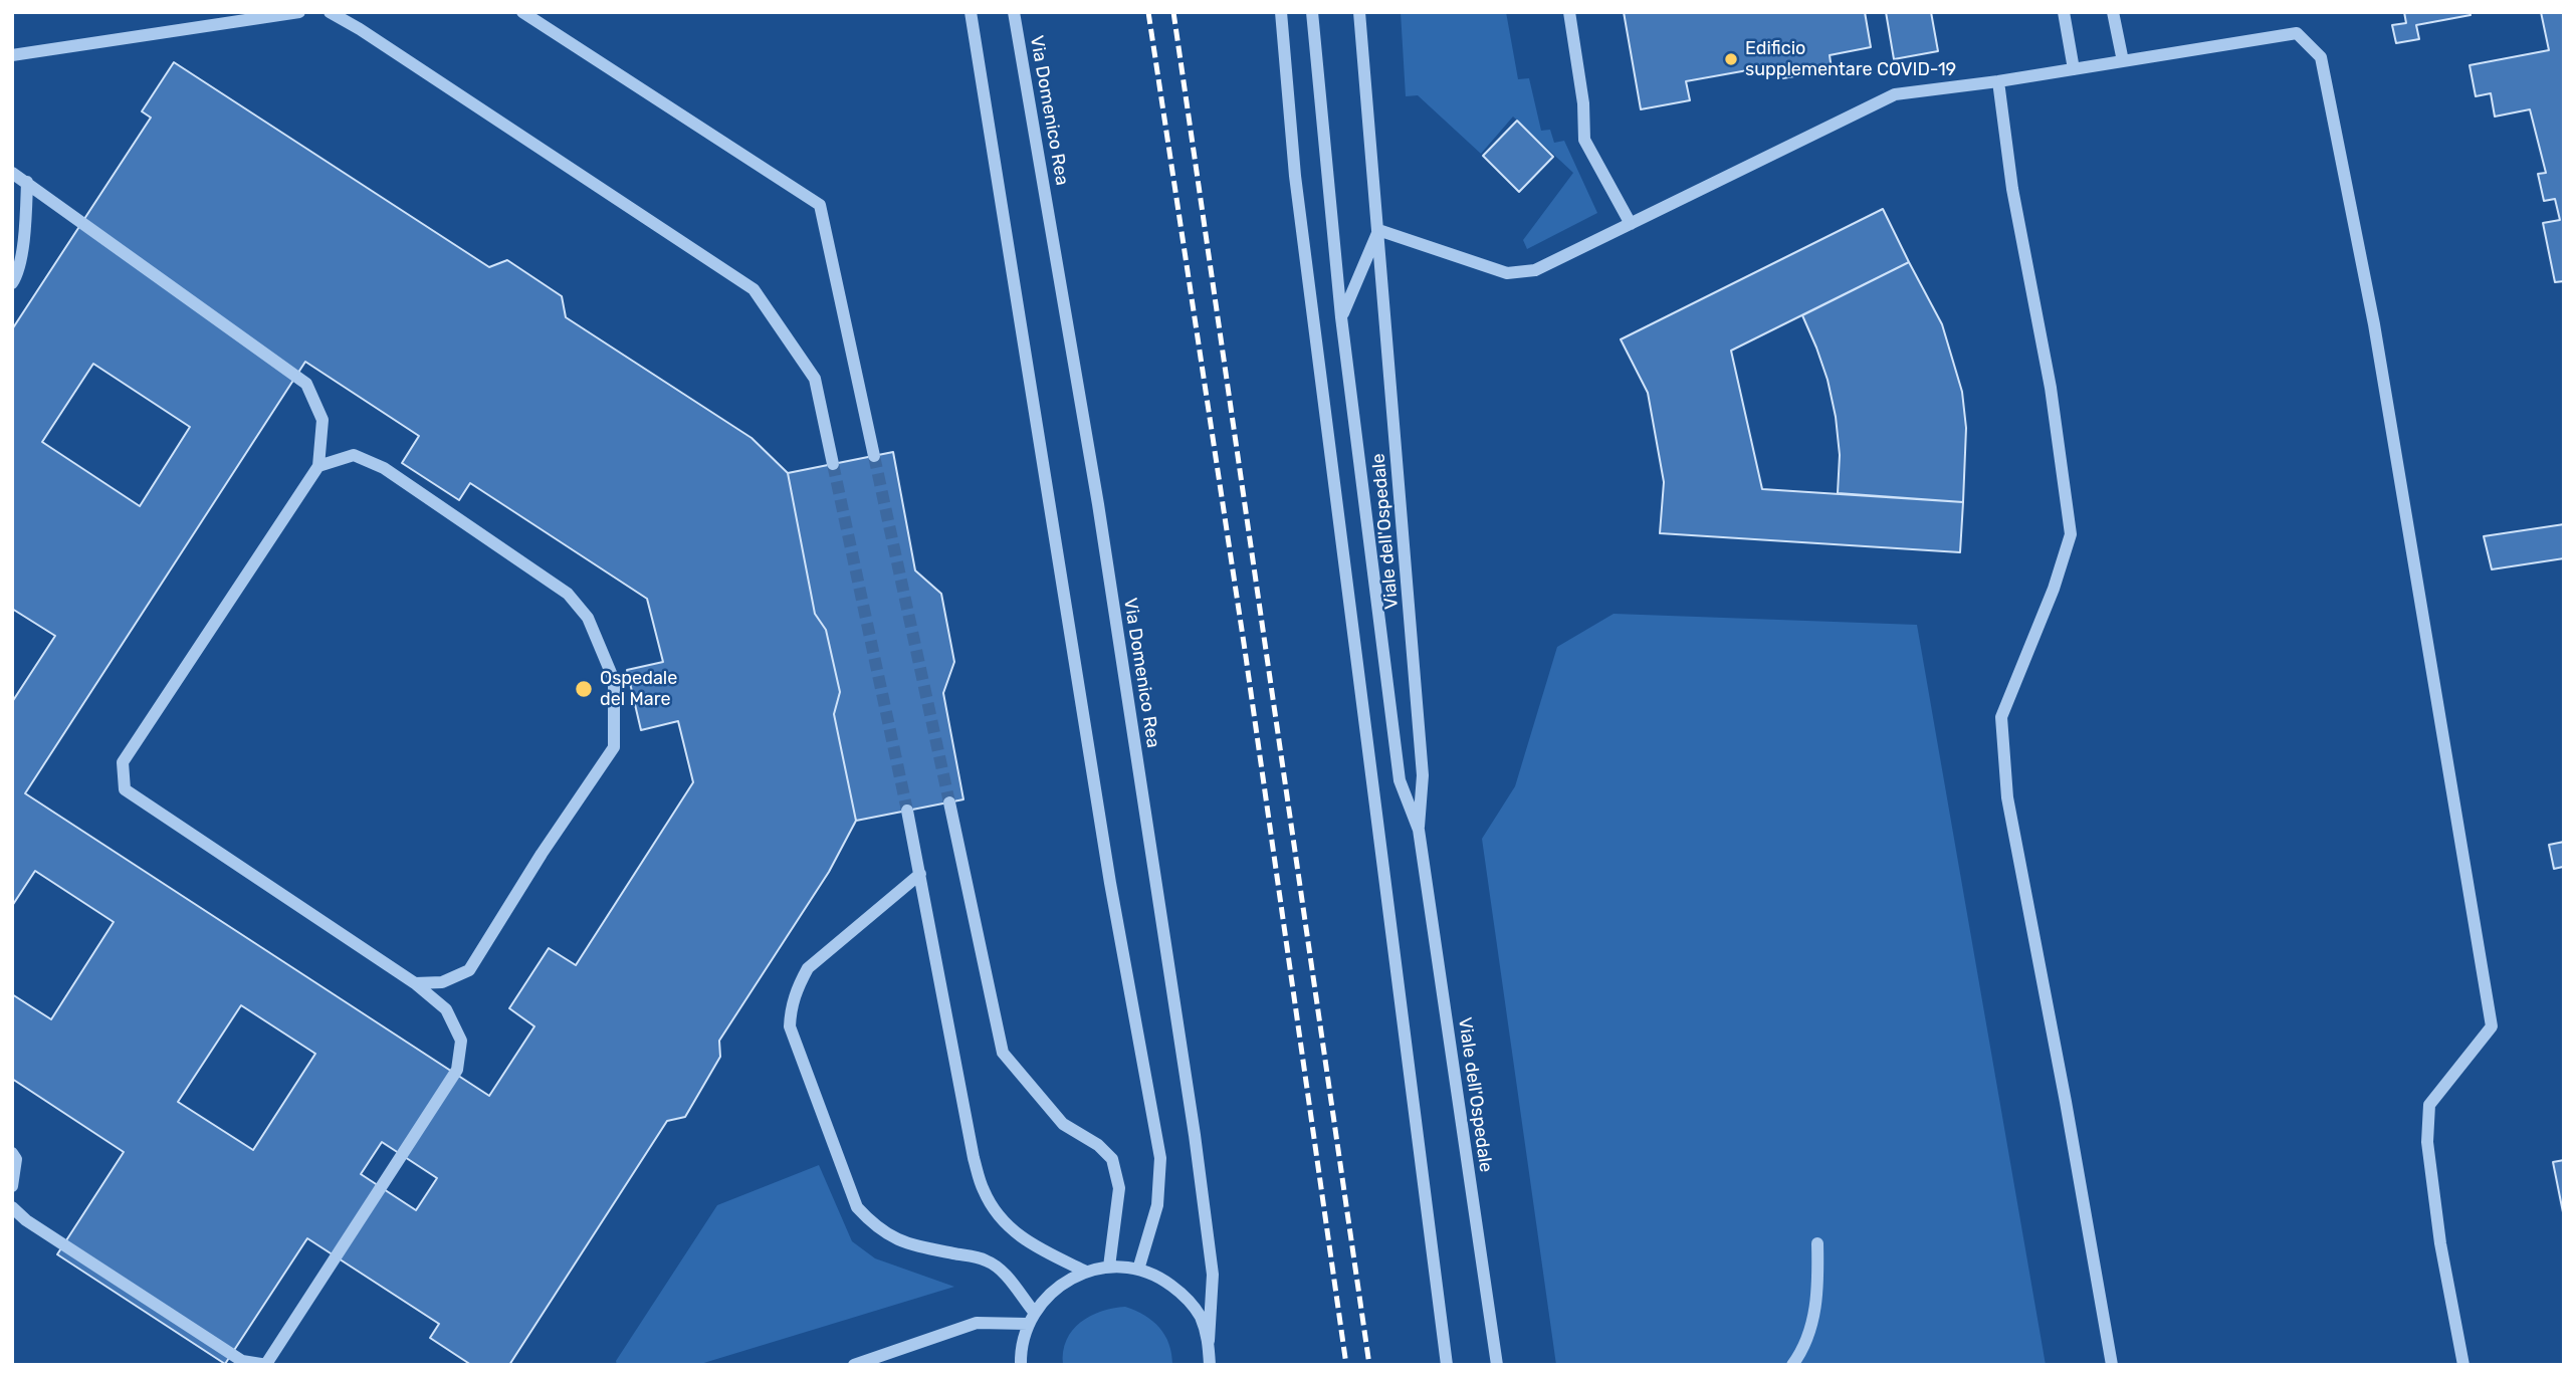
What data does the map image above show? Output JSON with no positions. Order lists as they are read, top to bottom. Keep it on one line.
{"streets":{"street":["Via Domenico Rea","Viale dell'Ospedale"]},"places":["Edificio supplementare COVID-19","Ospedale del Mare"]}
